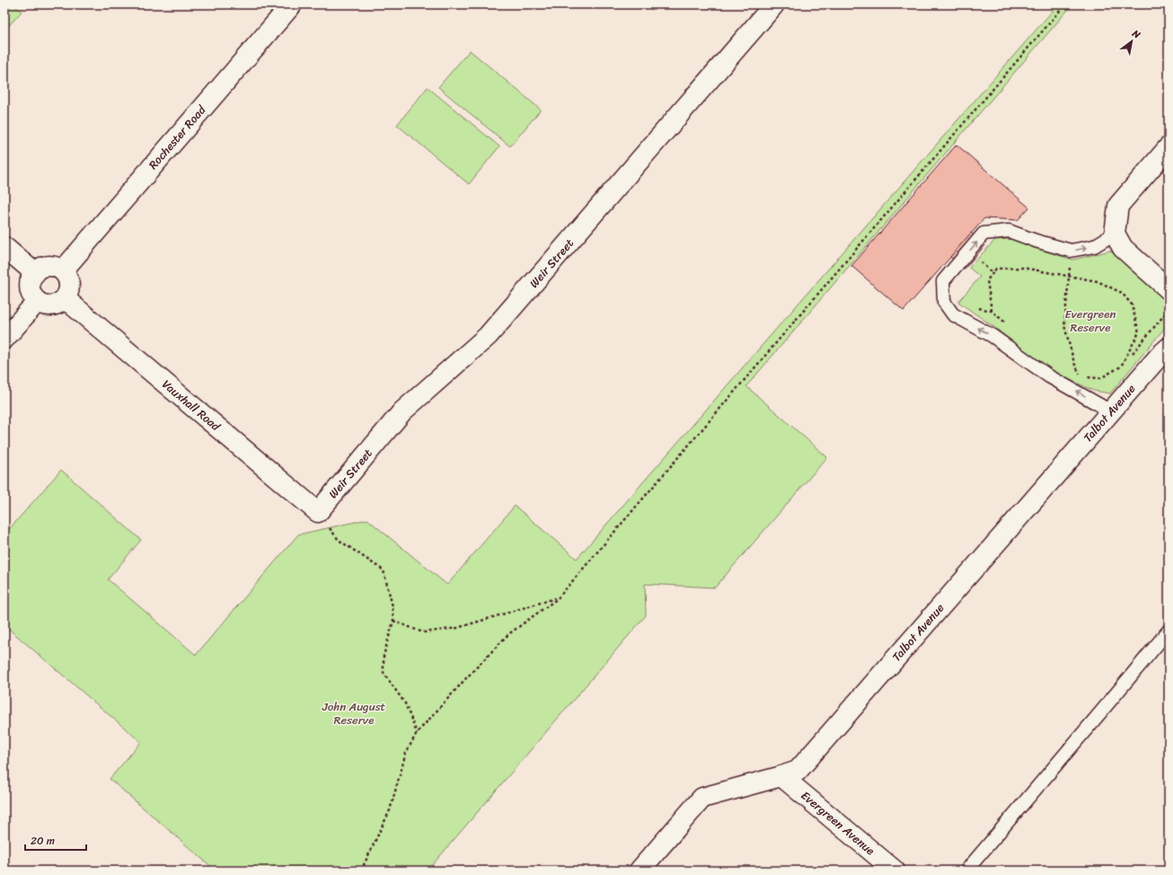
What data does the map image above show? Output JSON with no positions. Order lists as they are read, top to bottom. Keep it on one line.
{"streets":{"street":["Rochester Road","Weir Street","Vauxhall Road","Talbot Avenue","Evergreen Avenue"]},"crossings":[["Rochester Road","Vauxhall Road"],["Weir Street","Vauxhall Road"],["Talbot Avenue","Evergreen Avenue"]],"parks":["Evergreen Reserve","John August Reserve"],"scale_bar":"20 m","north":"top right"}
